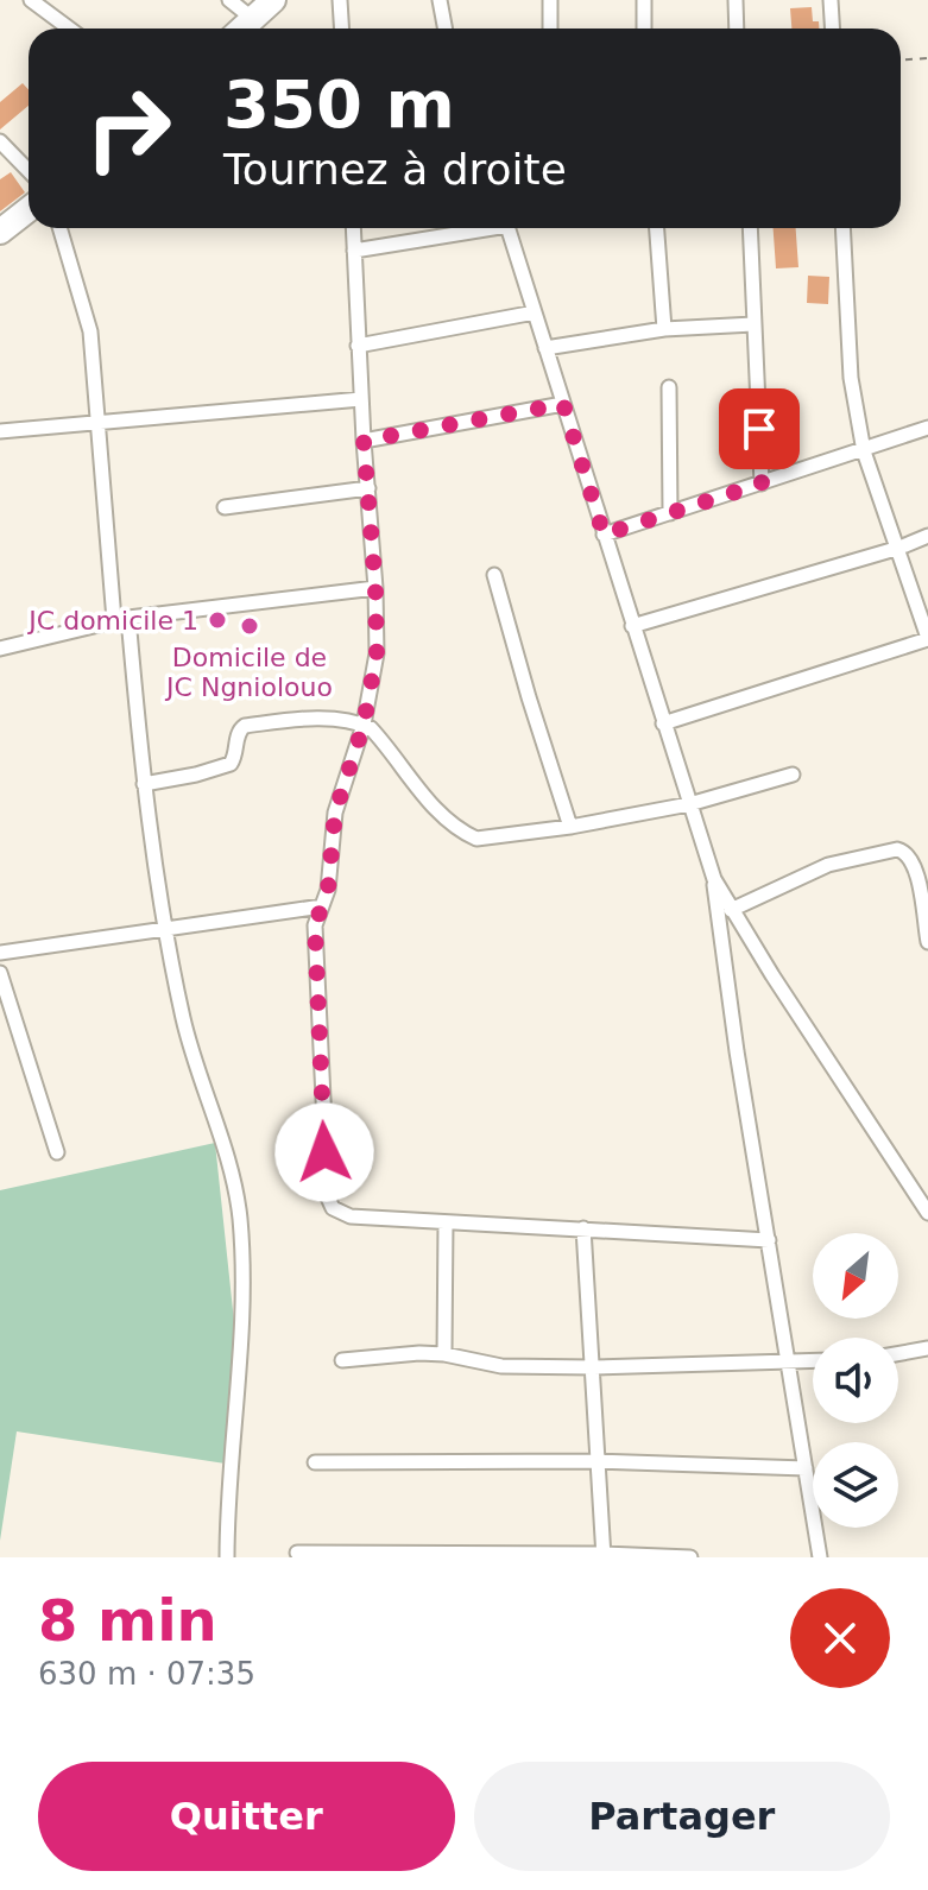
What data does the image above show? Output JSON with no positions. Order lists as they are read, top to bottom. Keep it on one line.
{"places":["JC domicile 1","Domicile de JC Ngniolouo"],"north":"bottom left","page":{"turn":["350 m","Tournez à droite"],"heading":["8 min","630 m · 07:35"],"buttons":["Quitter","Partager"]}}
